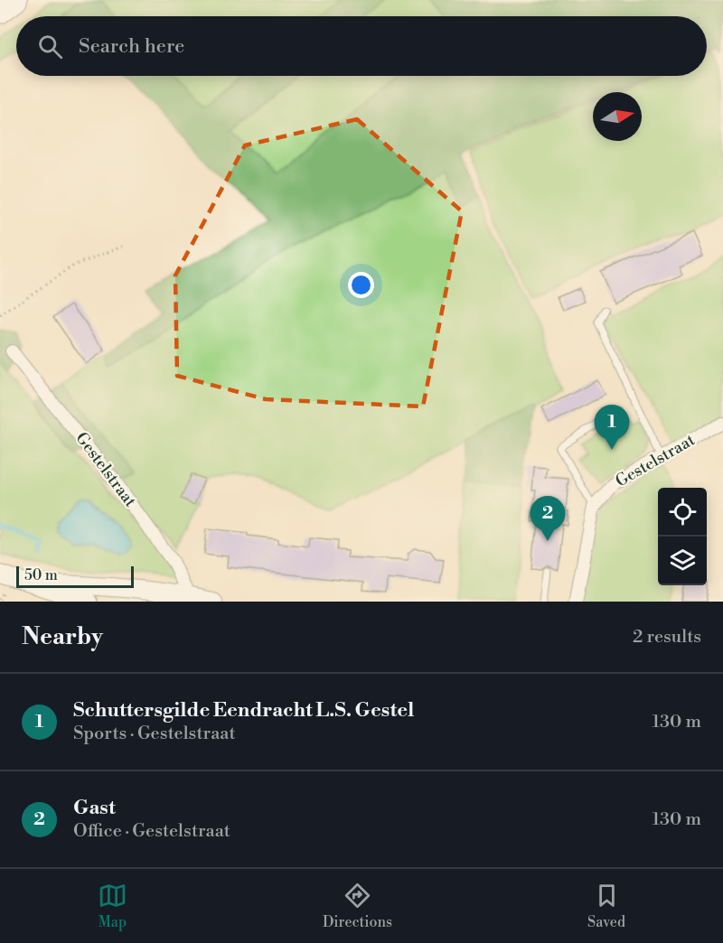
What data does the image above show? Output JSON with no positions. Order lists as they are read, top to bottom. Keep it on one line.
{"streets":{"street":["Gestelstraat"]},"scale_bar":"50 m","north":"right","page":{"search":"Search here","pins":["1","2"],"scale":"50 m","heading":["Nearby","2 results"],"list":[{"mark":"1","name":"Schuttersgilde Eendracht L.S. Gestel","note":"Sports · Gestelstraat","value":"130 m"},{"mark":"2","name":"Gast","note":"Office · Gestelstraat","value":"130 m"}],"nav":["Map","Directions","Saved"]}}
